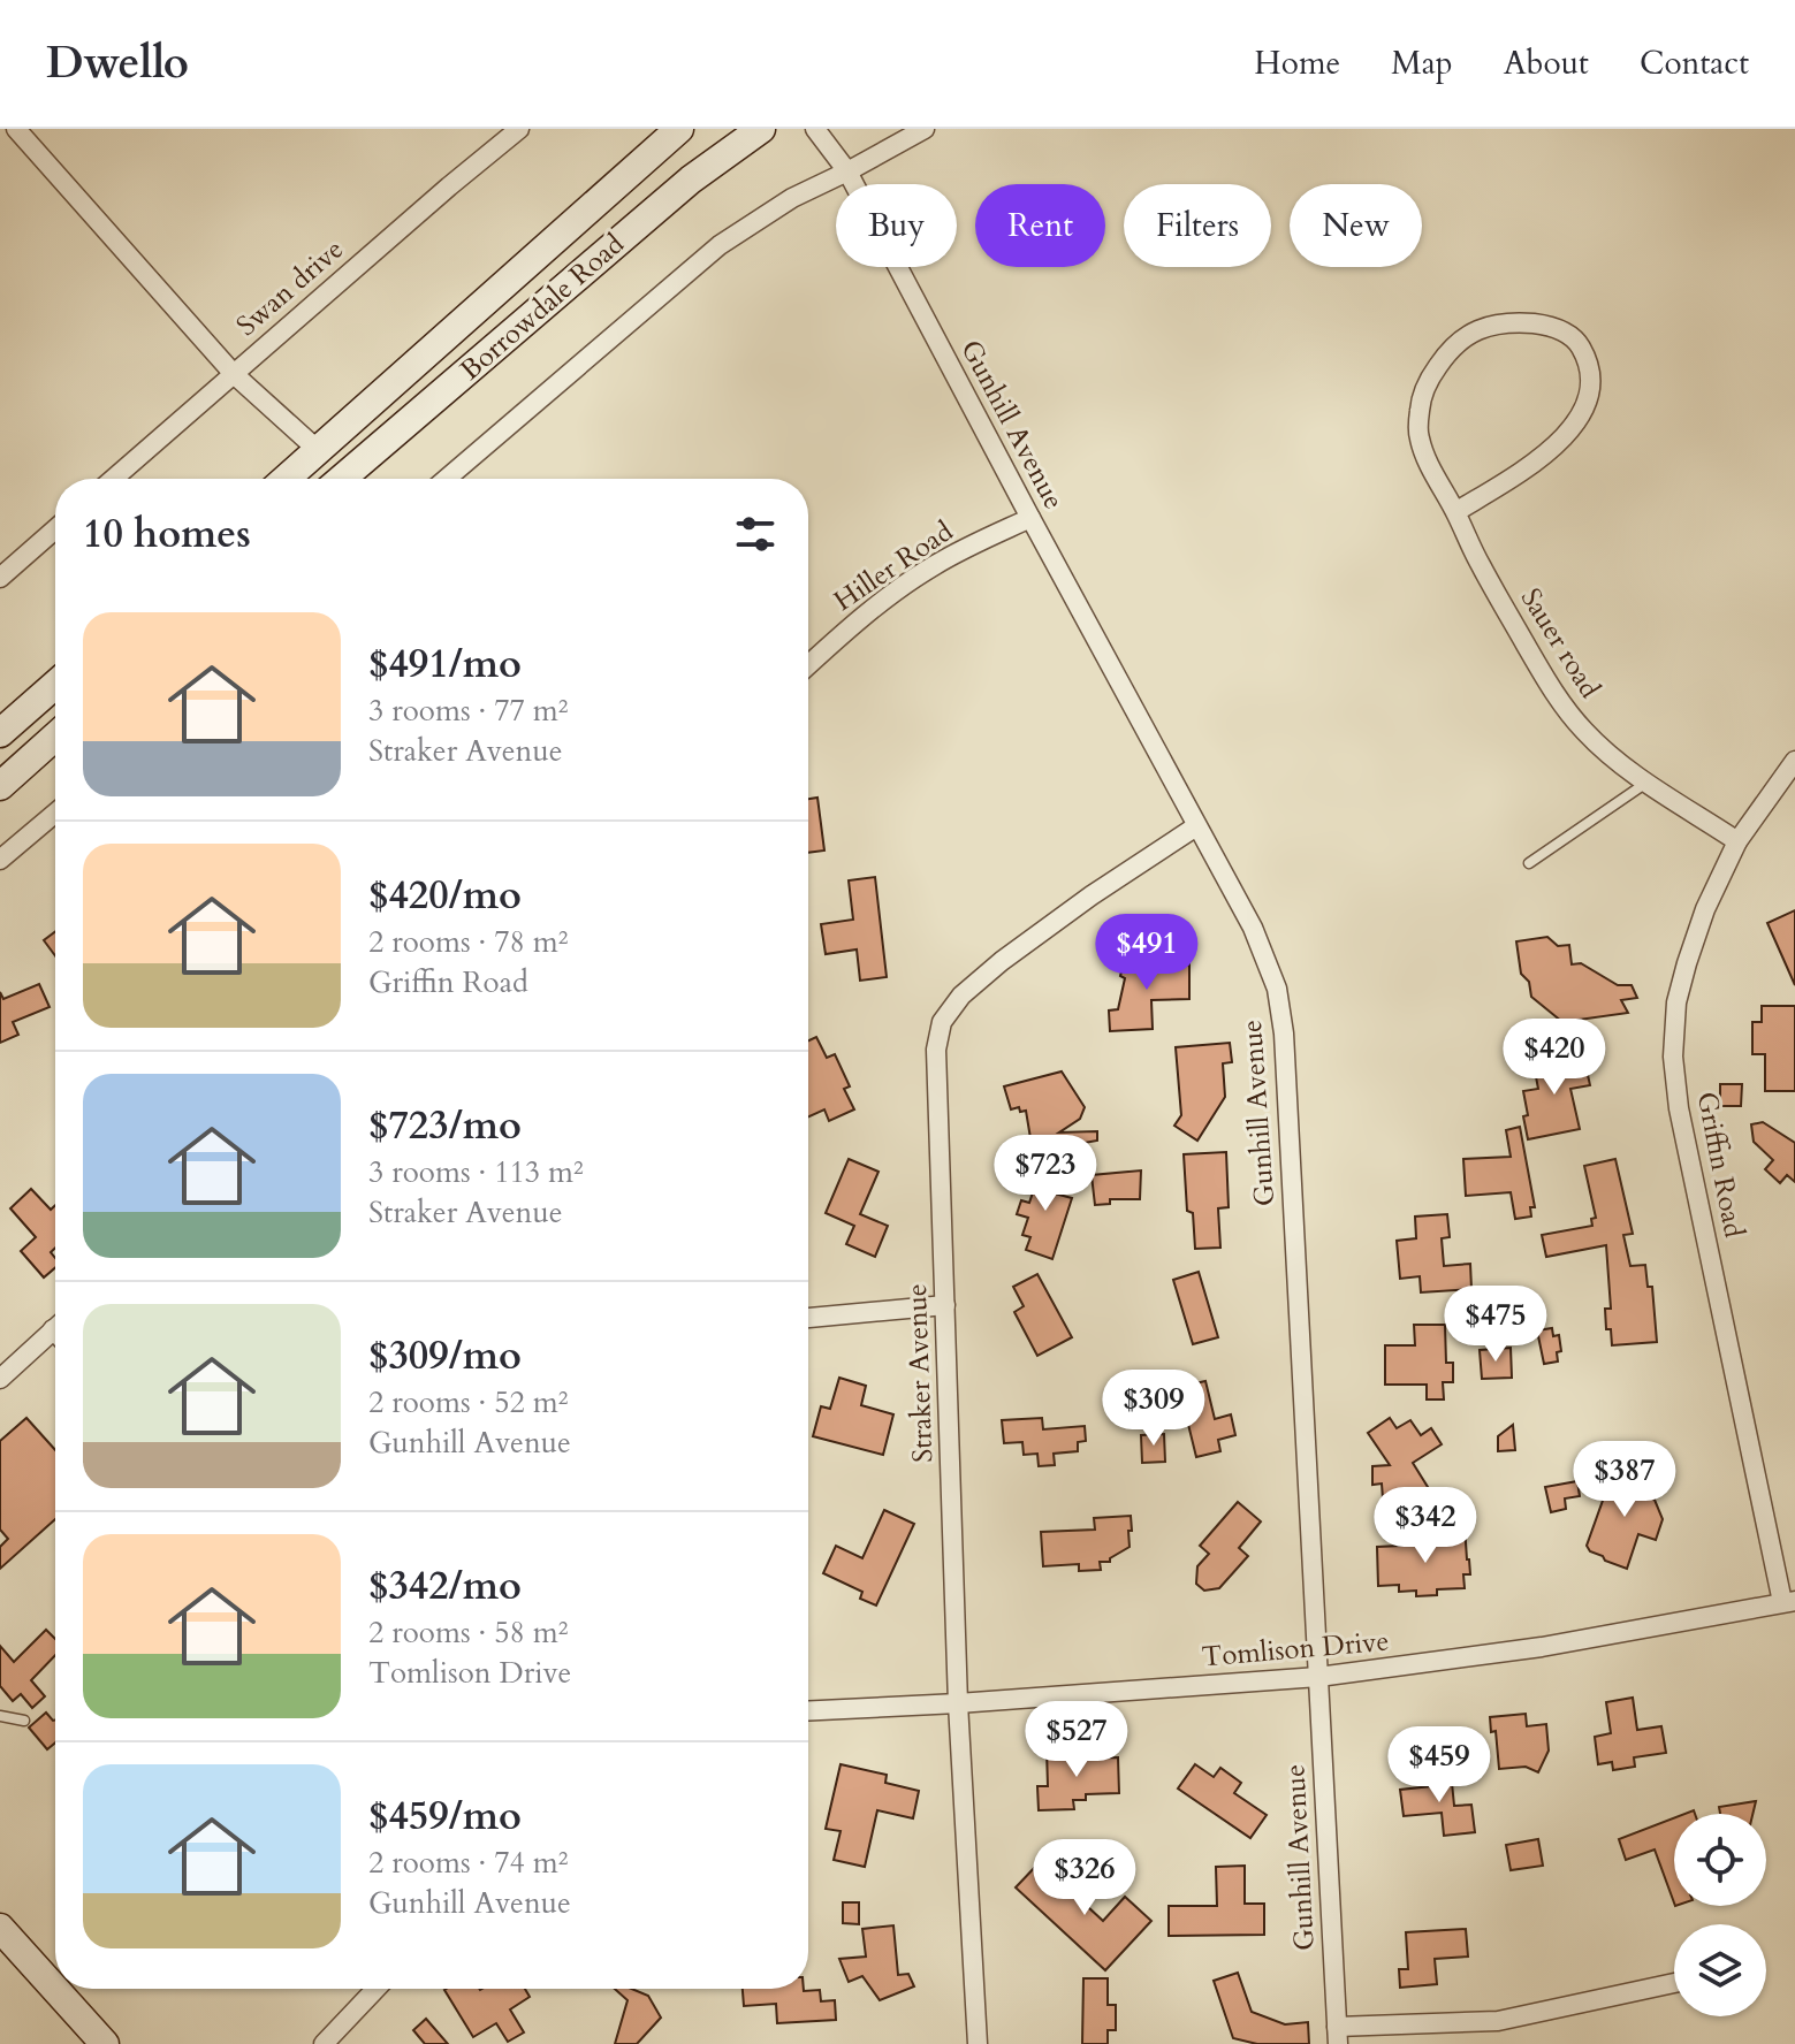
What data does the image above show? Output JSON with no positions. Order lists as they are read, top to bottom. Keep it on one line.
{"streets":{"main road":["Borrowdale Road"],"street":["Swan drive","Gunhill Avenue","Hiller Road","Sauer road","Griffin Road","Straker Avenue","Tomlison Drive"]},"crossings":[["Gunhill Avenue","Hiller Road"],["Gunhill Avenue","Straker Avenue"],["Gunhill Avenue","Tomlison Drive"],["Sauer road","Griffin Road"],["Griffin Road","Tomlison Drive"],["Straker Avenue","Tomlison Drive"]],"page":{"header":"Dwello","nav":["Home","Map","About","Contact"],"chip":["Buy","Rent","Filters","New"],"heading":"10 homes","list":[{"name":"$491/mo","note":"3 rooms · 77 m² · Straker Avenue"},{"name":"$420/mo","note":"2 rooms · 78 m² · Griffin Road"},{"name":"$723/mo","note":"3 rooms · 113 m² · Straker Avenue"},{"name":"$309/mo","note":"2 rooms · 52 m² · Gunhill Avenue"},{"name":"$342/mo","note":"2 rooms · 58 m² · Tomlison Drive"},{"name":"$459/mo","note":"2 rooms · 74 m² · Gunhill Avenue"}],"price":["$491","$420","$723","$475","$309","$387","$342","$527","$459","$326"]}}
